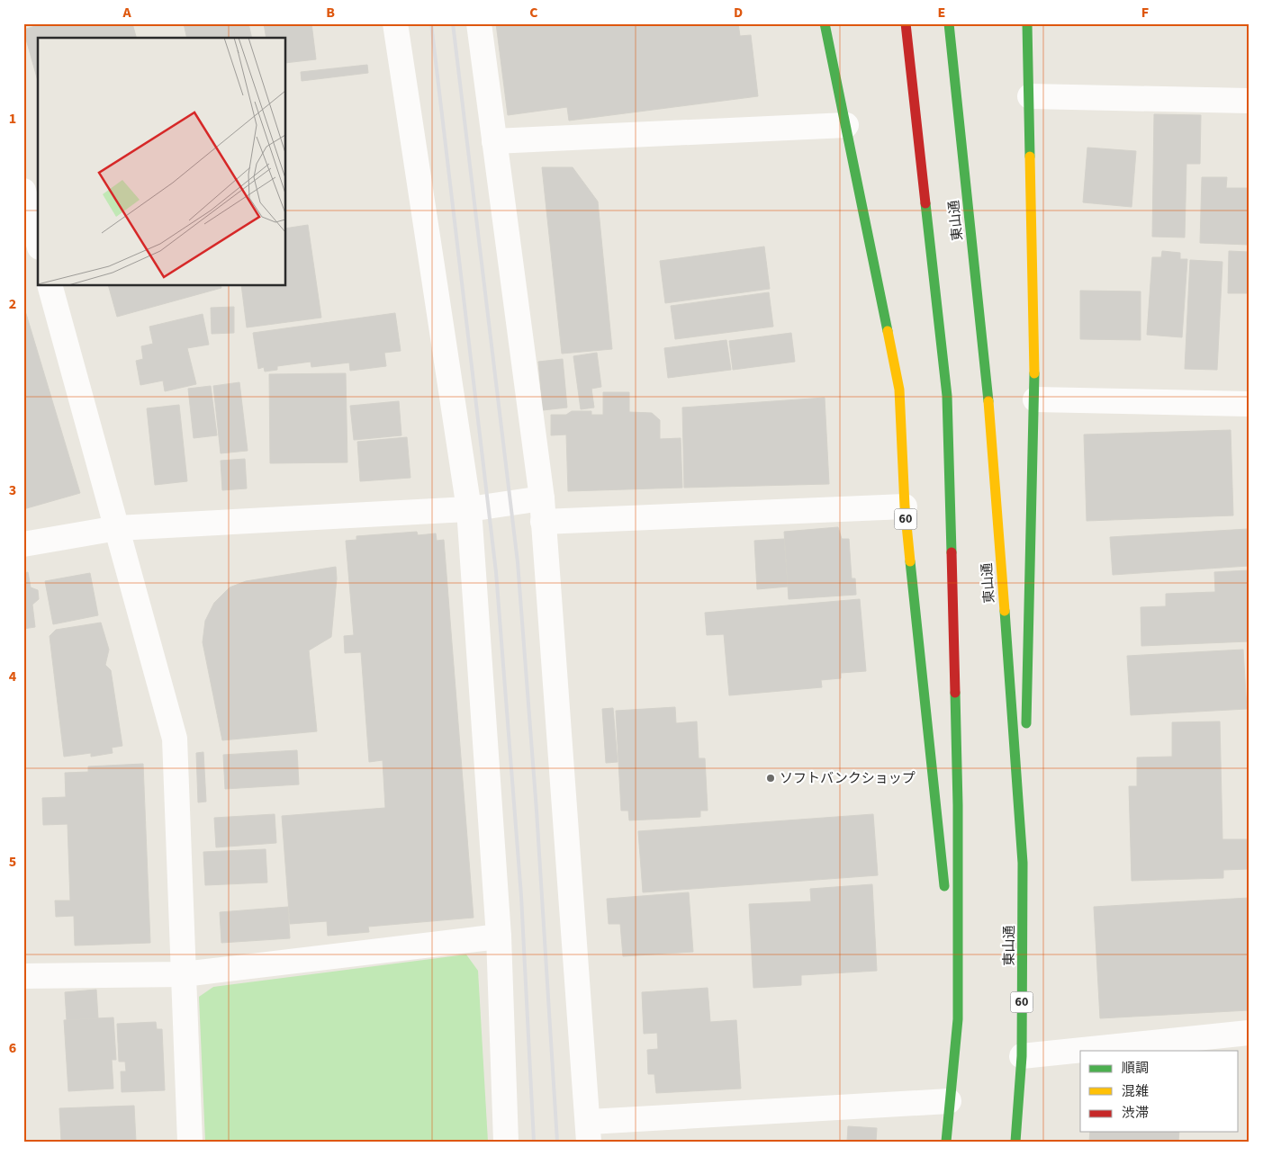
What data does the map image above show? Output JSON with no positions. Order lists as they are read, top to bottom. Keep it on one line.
{"streets":{"main road":["東山通","60"]},"crossings":[["東山通","60"]],"places":["ソフトバンクショップ"],"legend":["順調","混雑","渋滞"],"grid":{"columns":["A","B","C","D","E","F"],"rows":["1","2","3","4","5","6"]}}
